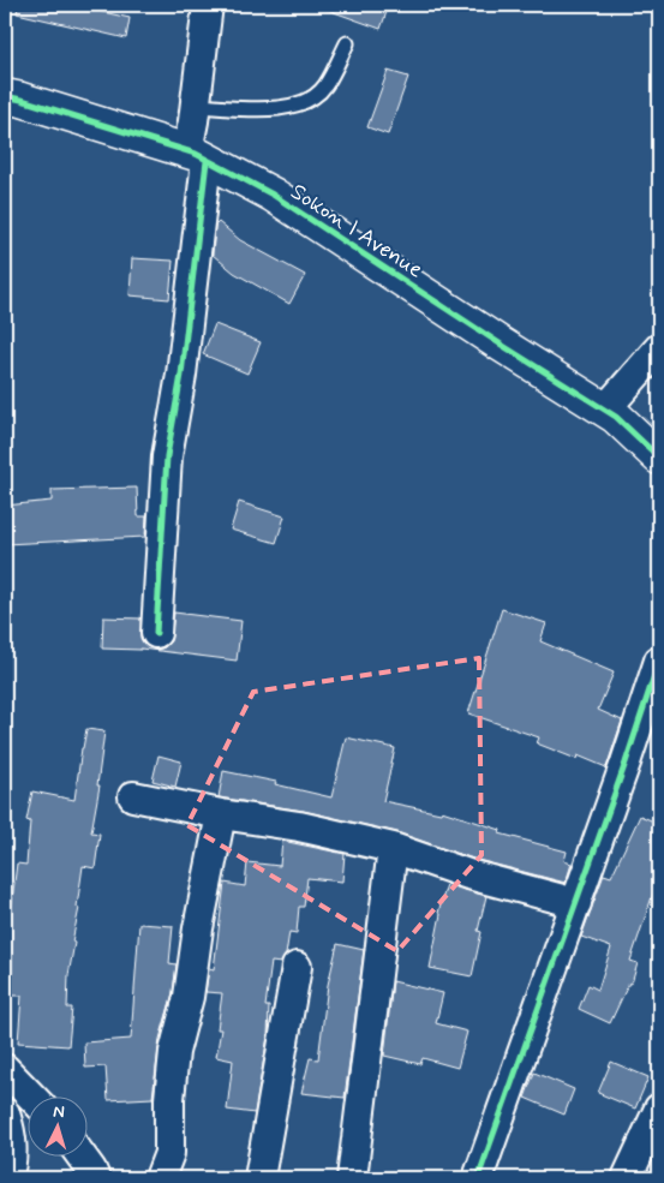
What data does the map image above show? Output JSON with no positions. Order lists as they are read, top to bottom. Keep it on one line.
{"streets":{"street":["Sokon I Avenue"]},"north":"top"}
